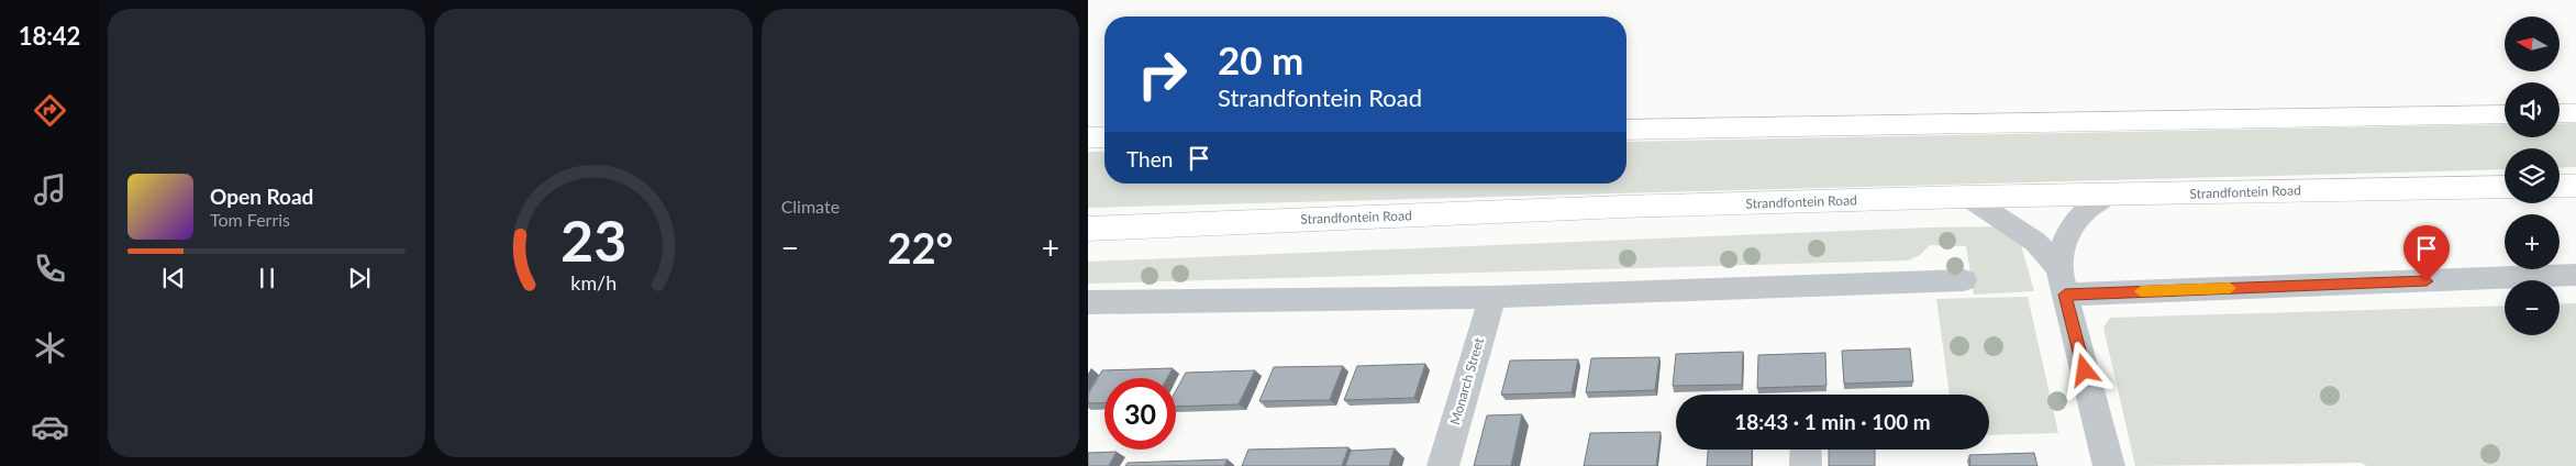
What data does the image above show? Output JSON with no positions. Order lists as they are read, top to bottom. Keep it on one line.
{"streets":{"main road":["Strandfontein Road"],"street":["Monarch Street"]},"north":"left","page":{"tabs":"18:42","tile":"Climate","map_buttons":["+","−"],"turn":["20 m","Strandfontein Road"],"then":"Then","song":["Open Road","Tom Ferris"],"heat":["−","22°","+"],"limit":"30","trip":"18:43 · 1 min · 100 m","gauge":["23","km/h"]}}
